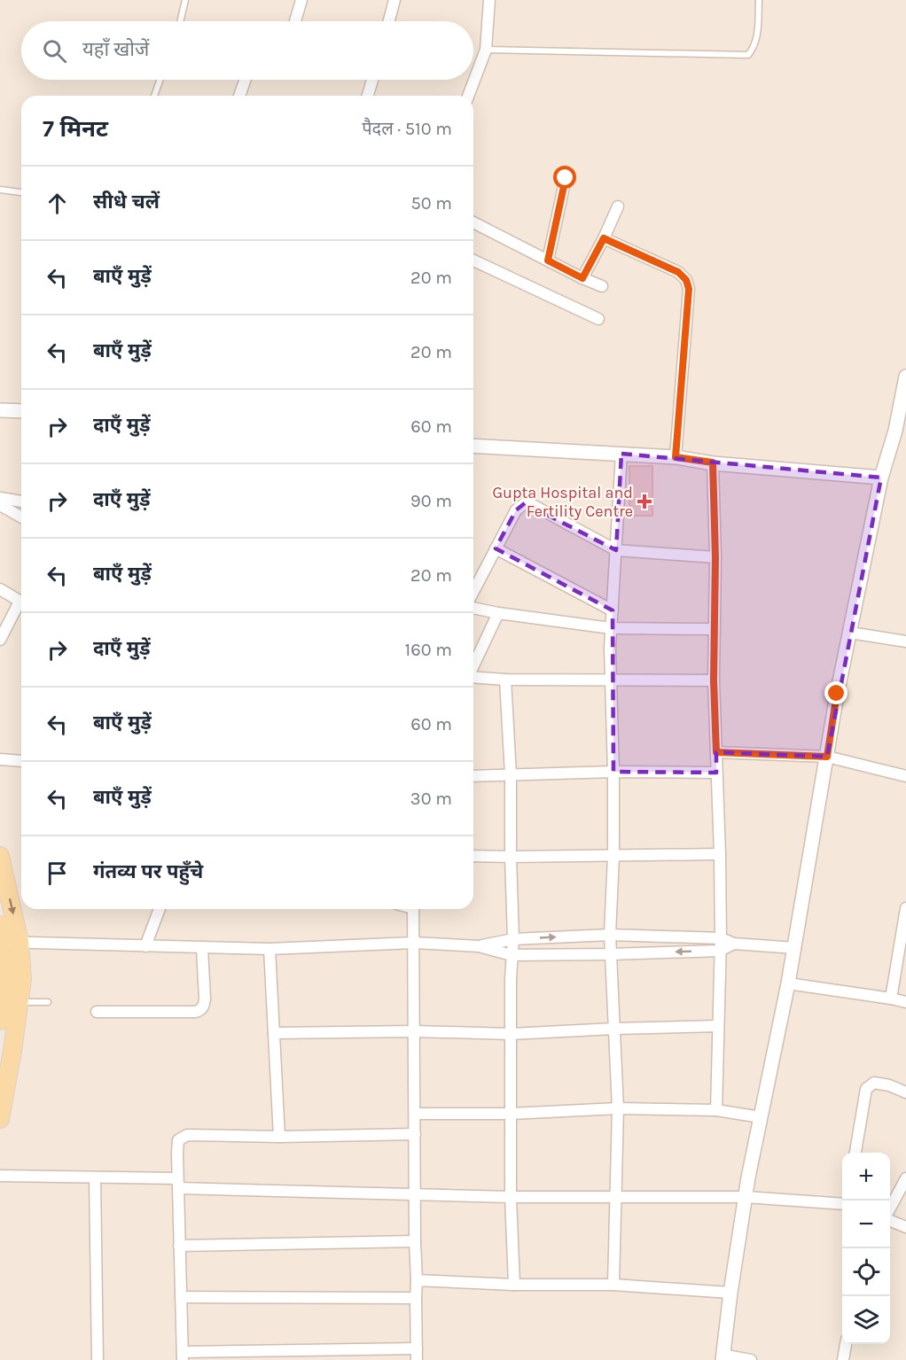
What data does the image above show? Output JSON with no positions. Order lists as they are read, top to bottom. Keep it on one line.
{"places":{"health":["Gupta Hospital and Fertility Centre"]},"page":{"search":"यहाँ खोजें","heading":["7 मिनट","पैदल · 510 m"],"list":[["सीधे चलें","50 m"],["बाएँ मुड़ें","20 m"],["बाएँ मुड़ें","20 m"],["दाएँ मुड़ें","60 m"],["दाएँ मुड़ें","90 m"],["बाएँ मुड़ें","20 m"],["दाएँ मुड़ें","160 m"],["बाएँ मुड़ें","60 m"],["बाएँ मुड़ें","30 m"],"गंतव्य पर पहुँचे"],"map_buttons":["+","−"]}}
